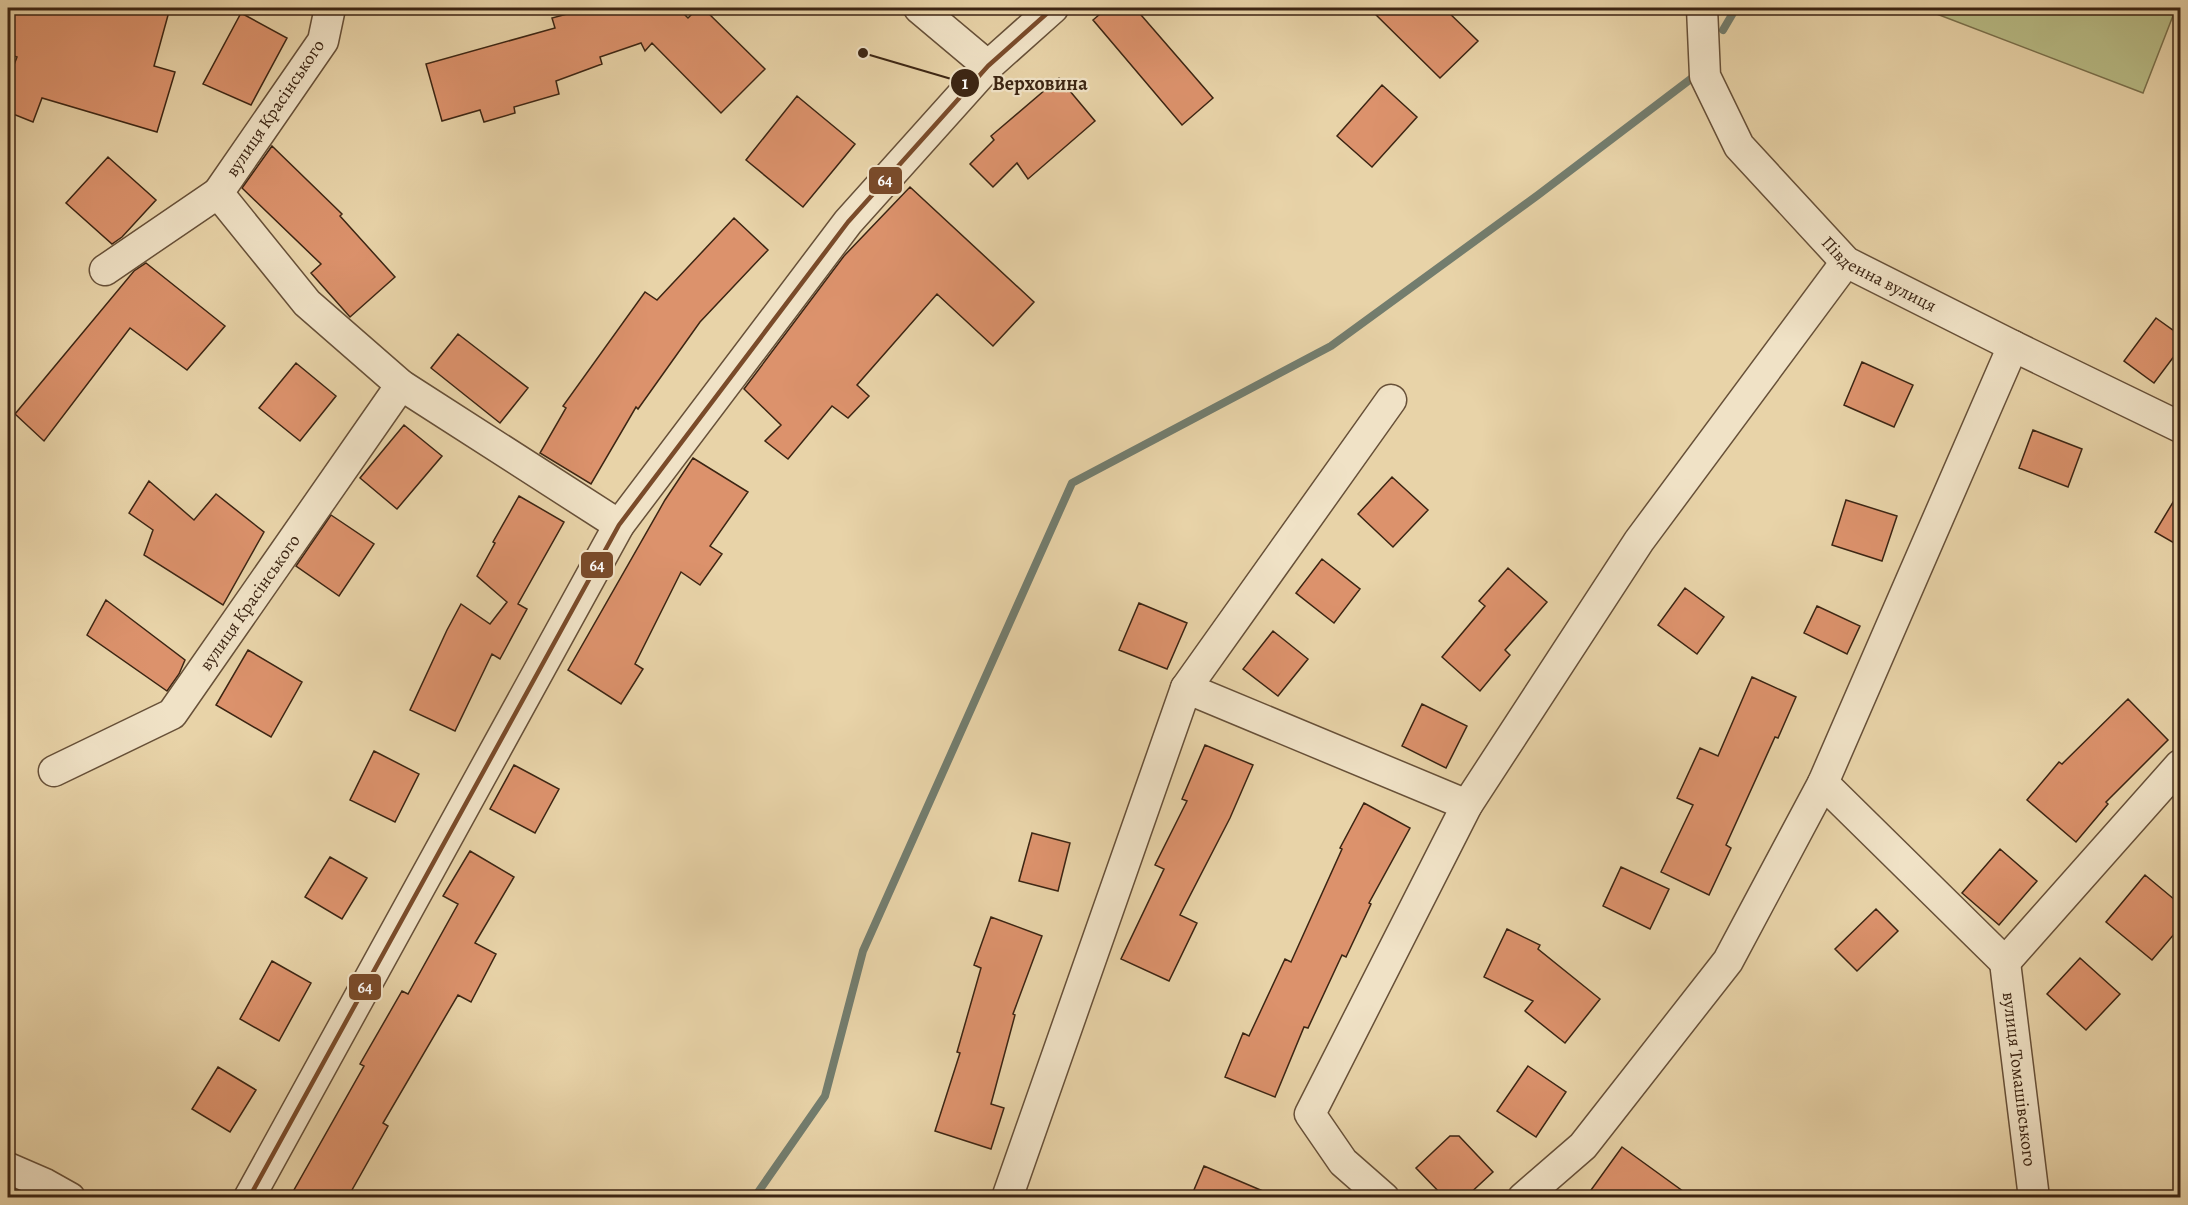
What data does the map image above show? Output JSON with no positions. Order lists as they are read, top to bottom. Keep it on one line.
{"streets":{"street":["вулиця Красінського","Південна вулиця","вулиця Томашівського"]},"places":["Верховина"],"lines":["transit line 64"]}
